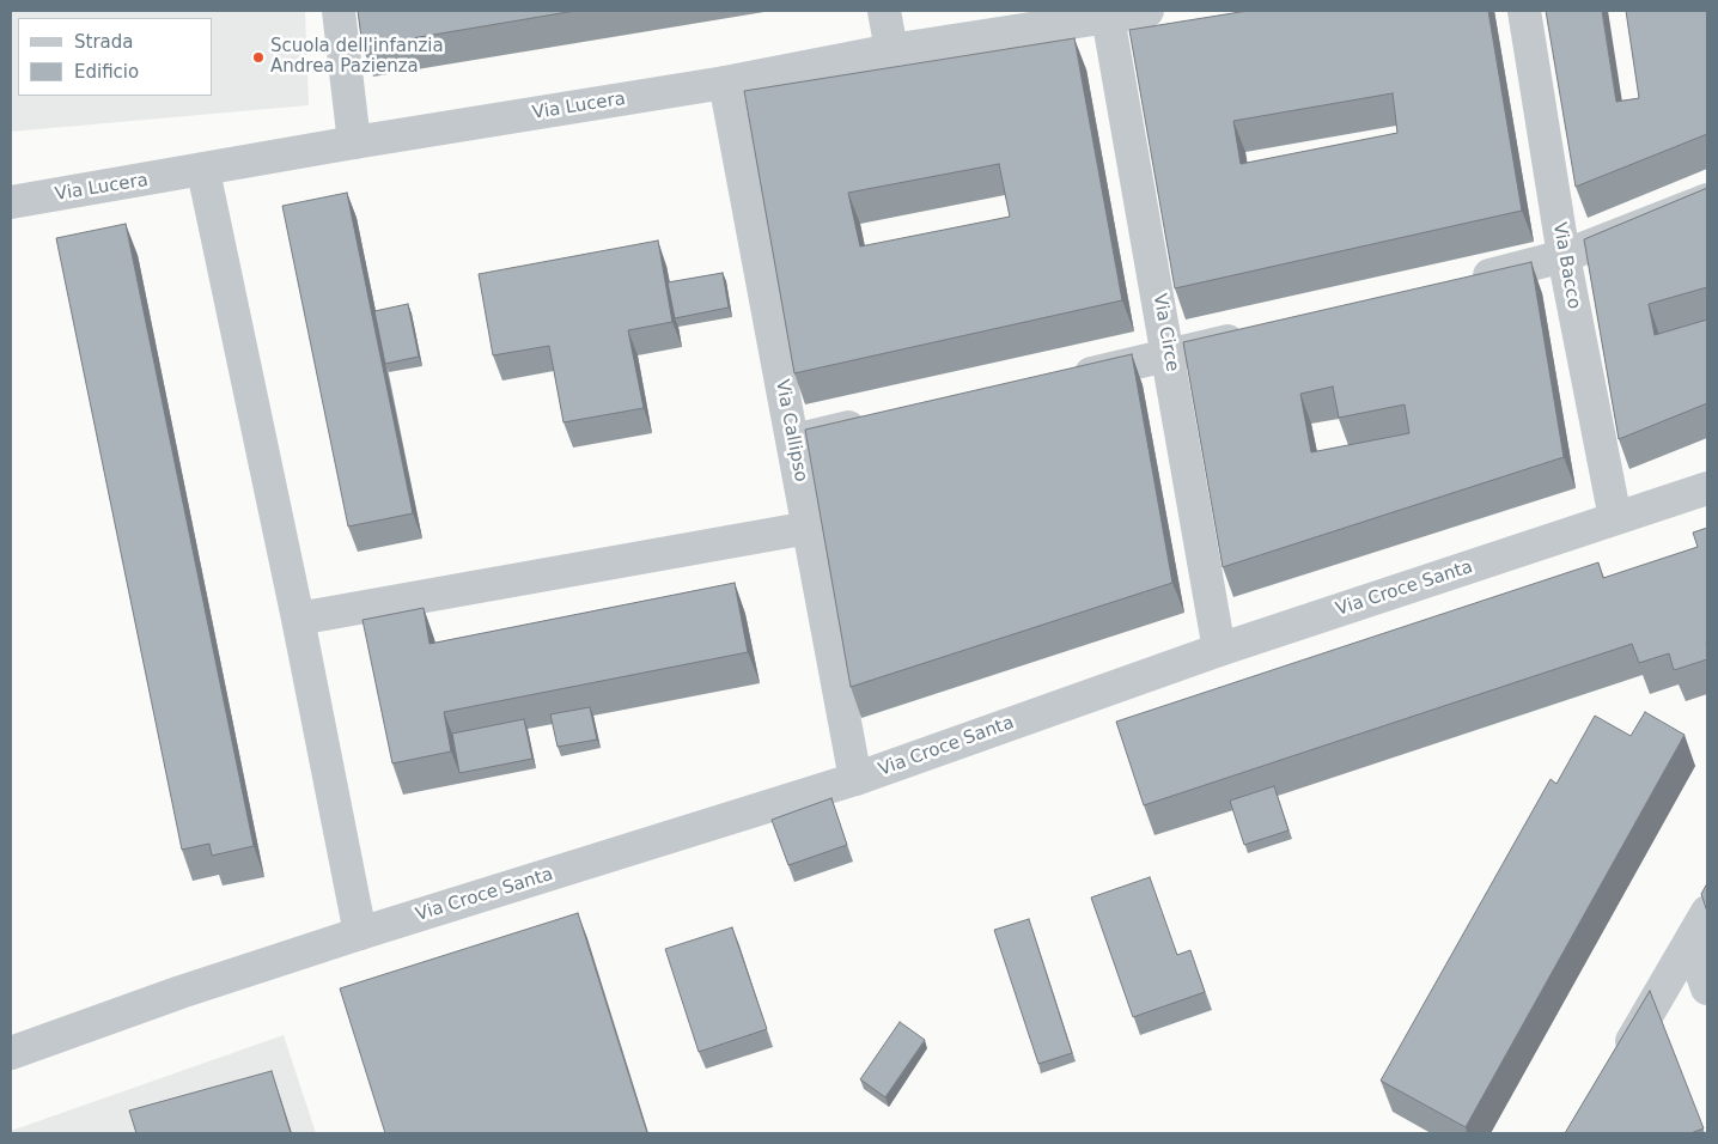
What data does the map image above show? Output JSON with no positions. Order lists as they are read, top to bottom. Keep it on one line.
{"streets":{"street":["Via Lucera","Via Bacco","Via Circe","Via Callipso","Via Croce Santa"]},"crossings":[["Via Lucera","Via Circe"],["Via Lucera","Via Callipso"],["Via Bacco","Via Croce Santa"],["Via Circe","Via Croce Santa"],["Via Callipso","Via Croce Santa"]],"places":["Scuola dell'infanzia Andrea Pazienza"],"legend":["Strada","Edificio"]}
